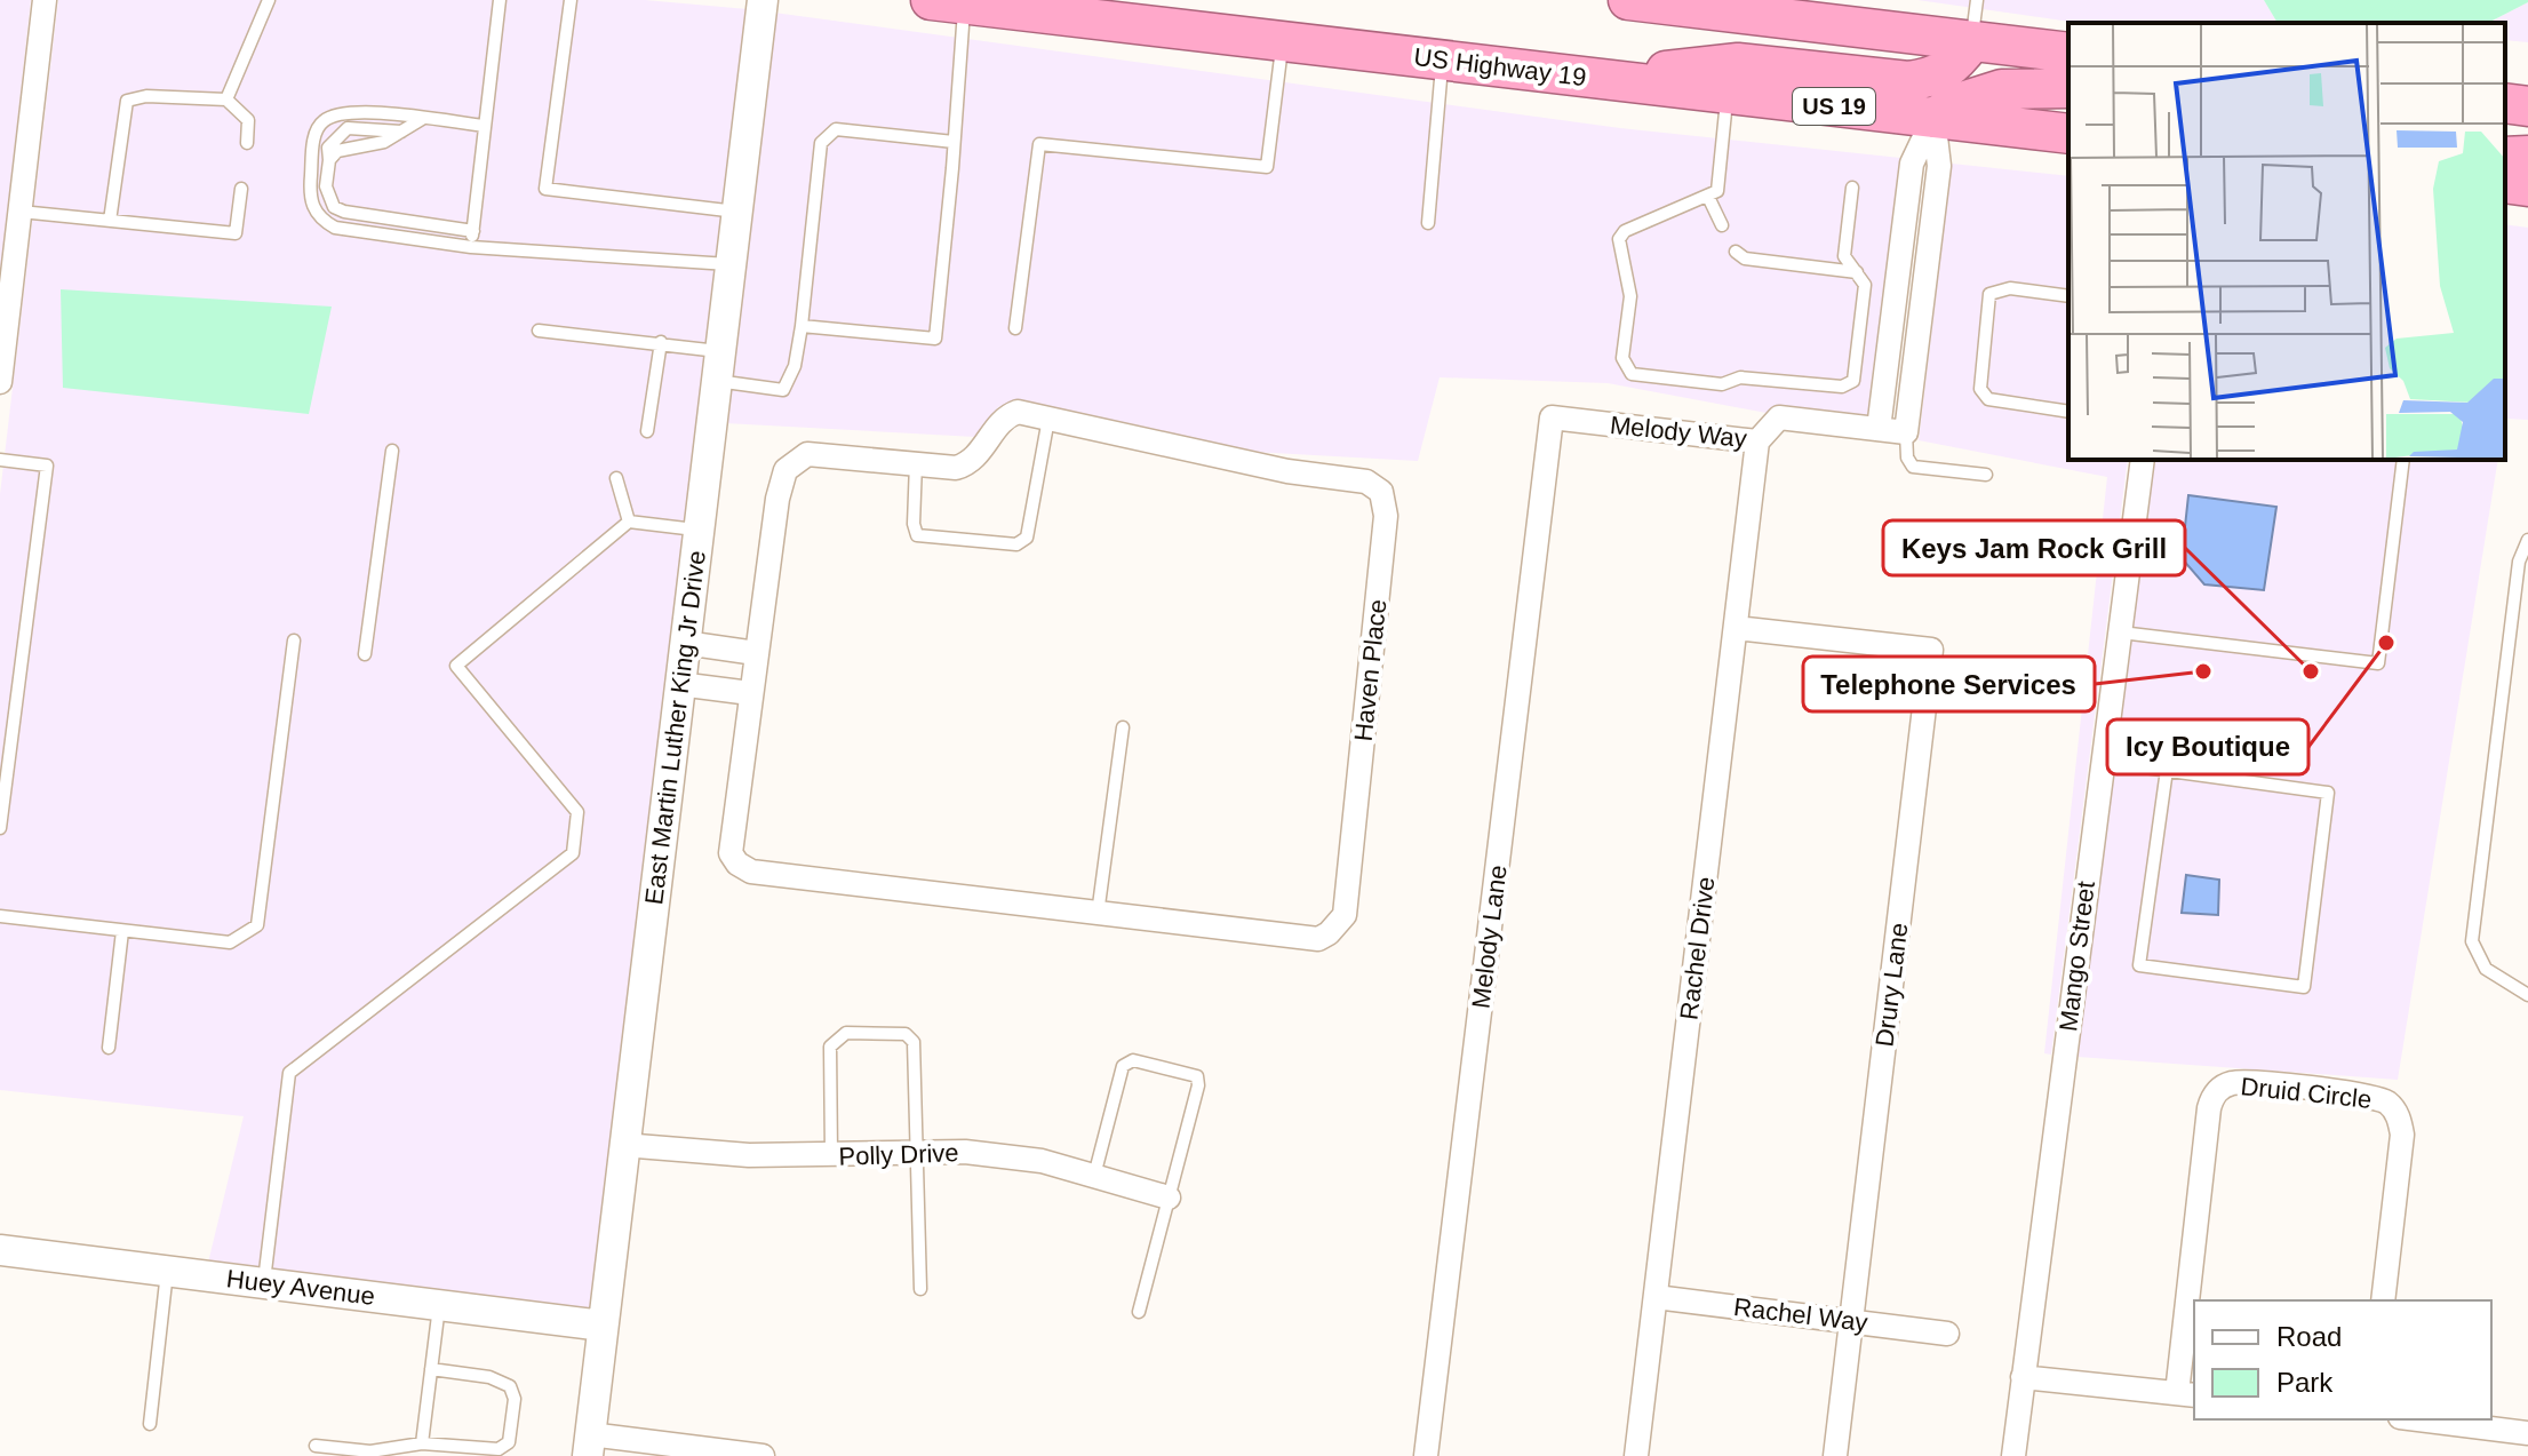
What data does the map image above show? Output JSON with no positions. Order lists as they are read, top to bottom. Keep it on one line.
{"streets":{"highway":["US Highway 19","US 19"],"street":["Melody Way","Haven Place","East Martin Luther King Jr Drive","Melody Lane","Rachel Drive","Mango Street","Drury Lane","Druid Circle","Polly Drive","Huey Avenue","Rachel Way"]},"crossings":[["Melody Way","Melody Lane"],["Melody Way","Rachel Drive"],["East Martin Luther King Jr Drive","Polly Drive"],["East Martin Luther King Jr Drive","Huey Avenue"],["Rachel Drive","Drury Lane"],["Rachel Drive","Rachel Way"],["Drury Lane","Rachel Way"]],"places":["Icy Boutique","Telephone Services","Keys Jam Rock Grill"],"legend":["Road","Park"]}
